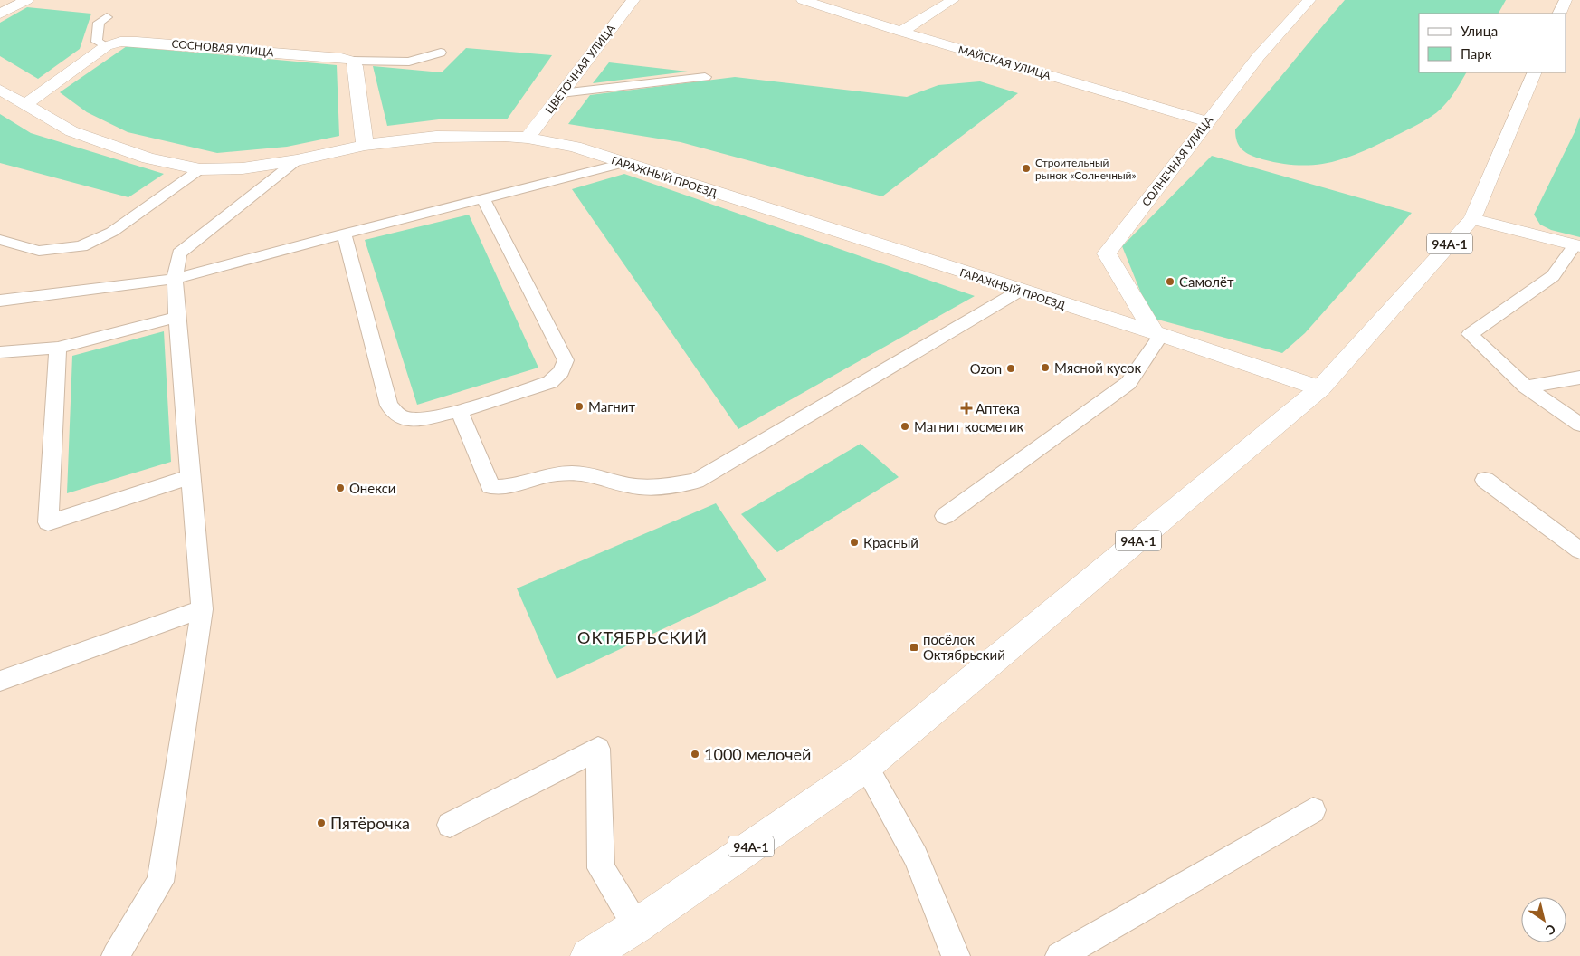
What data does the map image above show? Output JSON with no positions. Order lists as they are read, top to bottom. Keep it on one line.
{"streets":{"street":["СОСНОВАЯ УЛИЦА","МАЙСКАЯ УЛИЦА","ЦВЕТОЧНАЯ УЛИЦА","СОЛНЕЧНАЯ УЛИЦА","ГАРАЖНЫЙ ПРОЕЗД","94А-1"]},"crossings":[["СОСНОВАЯ УЛИЦА","ГАРАЖНЫЙ ПРОЕЗД"],["МАЙСКАЯ УЛИЦА","СОЛНЕЧНАЯ УЛИЦА"],["ЦВЕТОЧНАЯ УЛИЦА","ГАРАЖНЫЙ ПРОЕЗД"],["СОЛНЕЧНАЯ УЛИЦА","ГАРАЖНЫЙ ПРОЕЗД"],["ГАРАЖНЫЙ ПРОЕЗД","94А-1"]],"districts":["ОКТЯБРЬСКИЙ"],"places":{"other":["Строительный рынок «Солнечный»","Самолёт","Мясной кусок","Ozon","Магнит","Магнит косметик","Онекси","Красный","1000 мелочей","Пятёрочка"],"health":["Аптека"],"transit":["посёлок Октябрьский"]},"legend":["Улица","Парк"],"north":"bottom right"}
